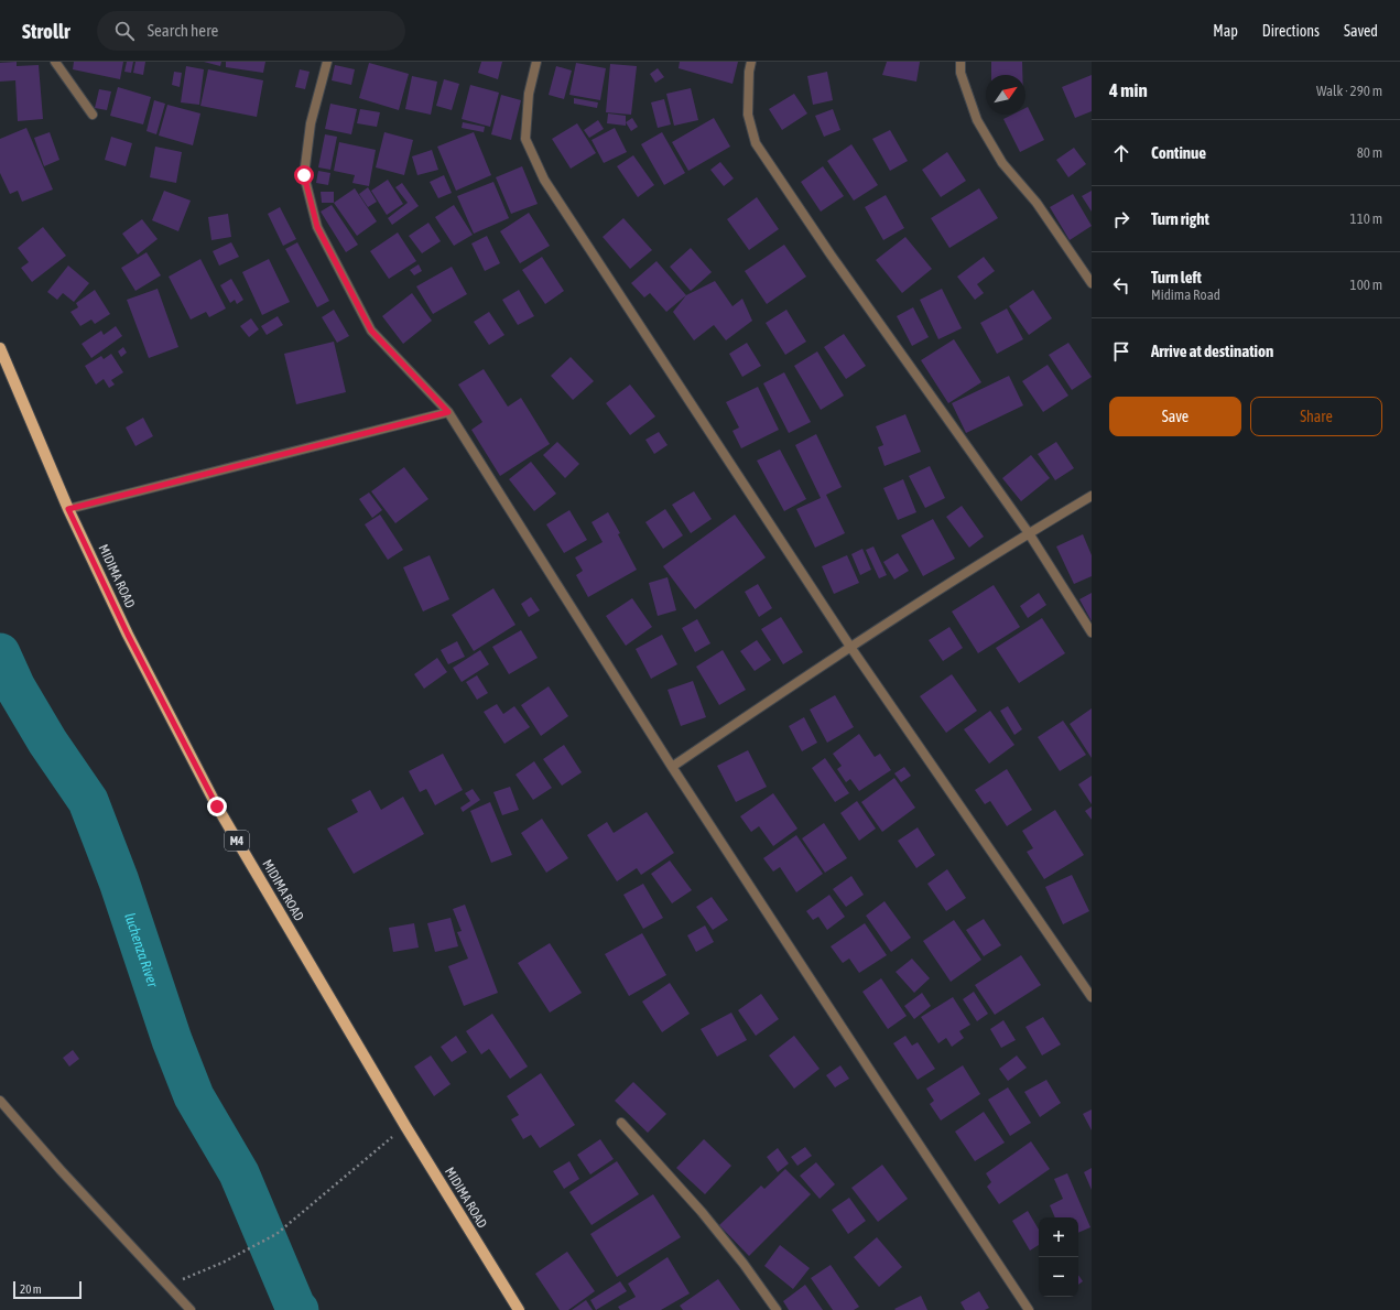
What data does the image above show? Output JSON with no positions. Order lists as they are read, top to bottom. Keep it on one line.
{"streets":{"main road":["MIDIMA ROAD","M4"]},"water":["luchenza River"],"scale_bar":"20 m","north":"top right","page":{"header":"Strollr","search":"Search here","nav":["Map","Directions","Saved"],"heading":["4 min","Walk · 290 m"],"list":[["Continue","80 m"],["Turn right","110 m"],["Turn left","Midima Road","100 m"],"Arrive at destination"],"buttons":["Save","Share"],"map_buttons":["+","−"],"scale":"20 m"}}
